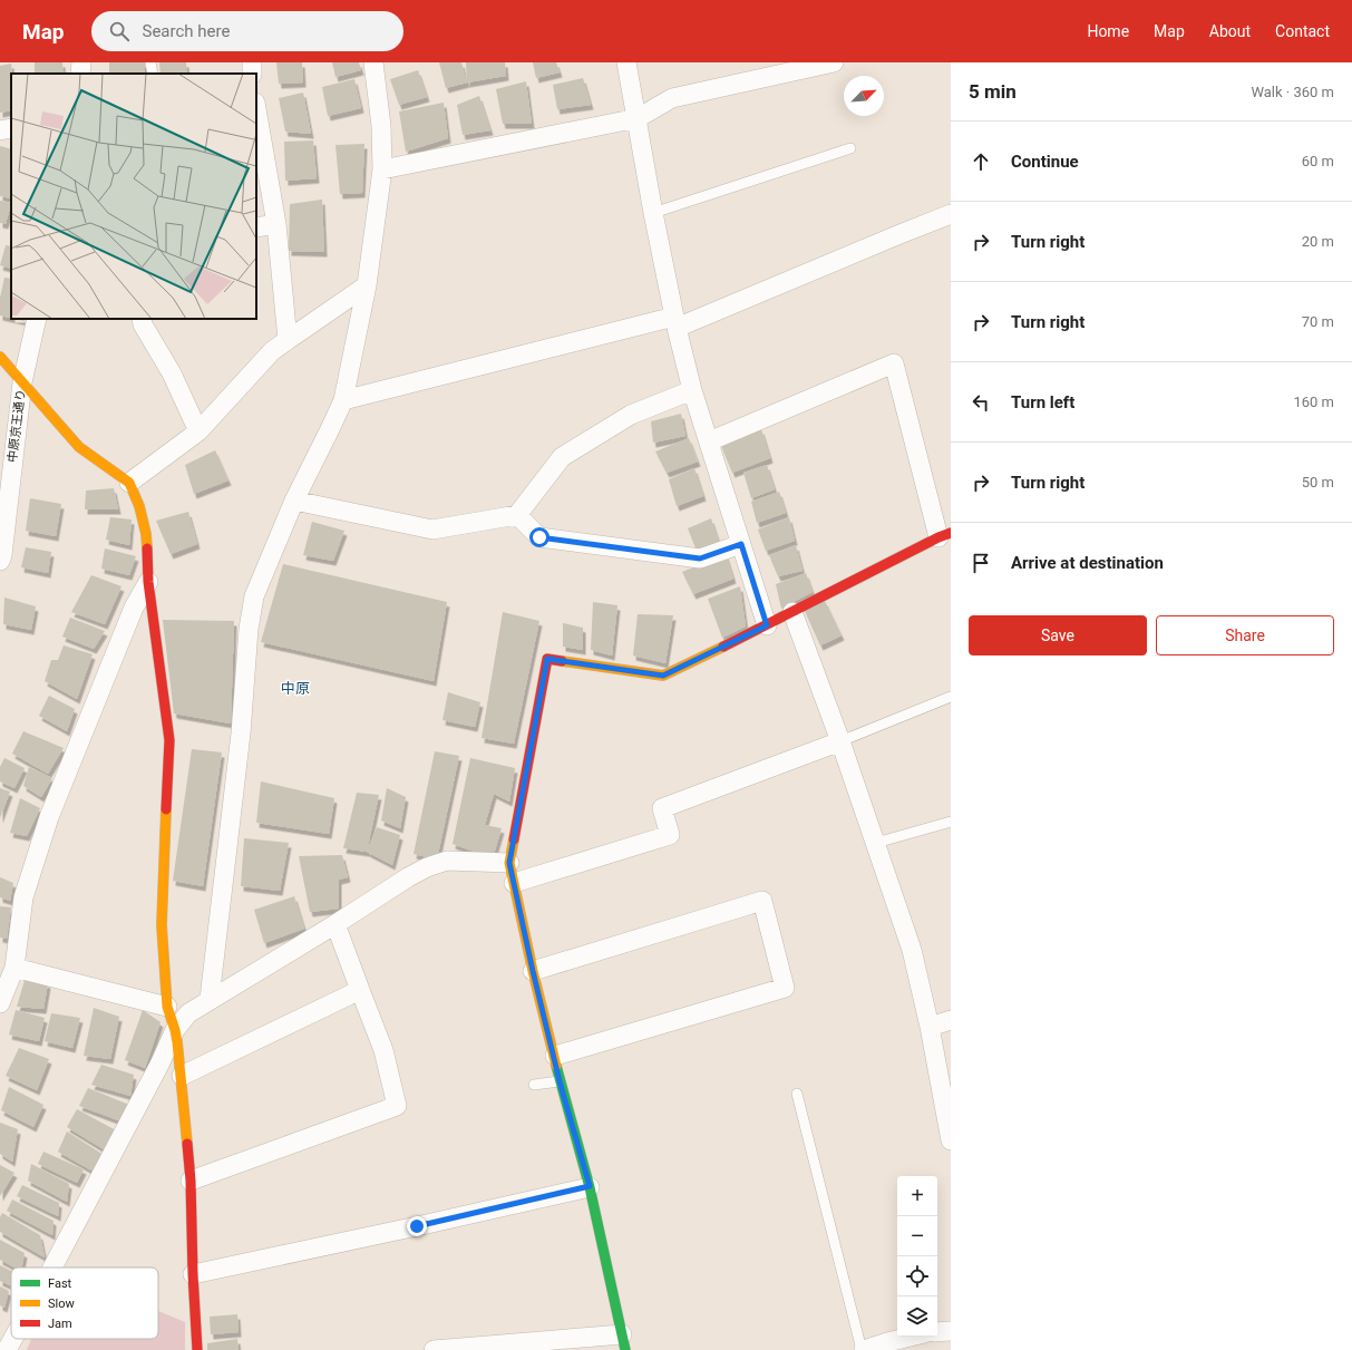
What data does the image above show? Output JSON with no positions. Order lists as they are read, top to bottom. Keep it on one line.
{"streets":{"street":["中原京王通り"]},"districts":["中原"],"legend":["Fast","Slow","Jam"],"north":"top right","page":{"header":"Map","search":"Search here","nav":["Home","Map","About","Contact"],"heading":["5 min","Walk · 360 m"],"list":[["Continue","60 m"],["Turn right","20 m"],["Turn right","70 m"],["Turn left","160 m"],["Turn right","50 m"],"Arrive at destination"],"buttons":["Save","Share"],"map_buttons":["+","−"]}}
